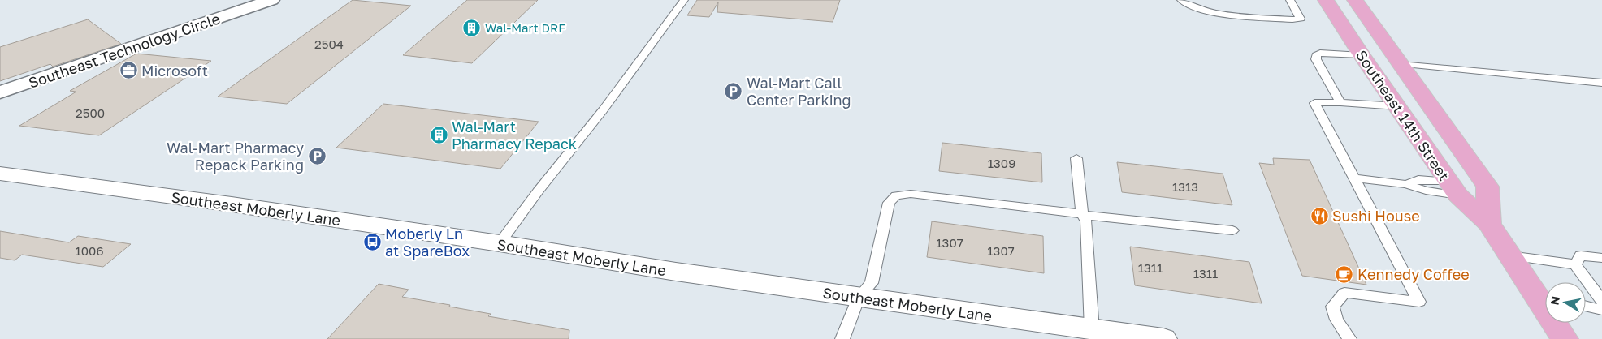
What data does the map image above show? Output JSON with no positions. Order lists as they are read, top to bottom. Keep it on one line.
{"streets":{"main road":["Southeast 14th Street"],"street":["Southeast Technology Circle","Southeast Moberly Lane"]},"places":{"building":["Wal-Mart DRF","Wal-Mart Pharmacy Repack"],"office":["Microsoft"],"parking":["Wal-Mart Call Center Parking","Wal-Mart Pharmacy Repack Parking"],"restaurant":["Sushi House"],"bus stop":["Moberly Ln at SpareBox"],"cafe":["Kennedy Coffee"]},"house_numbers":["2504","2500","1309","1313","1307","1006","1307","1311","1311"],"north":"left"}
